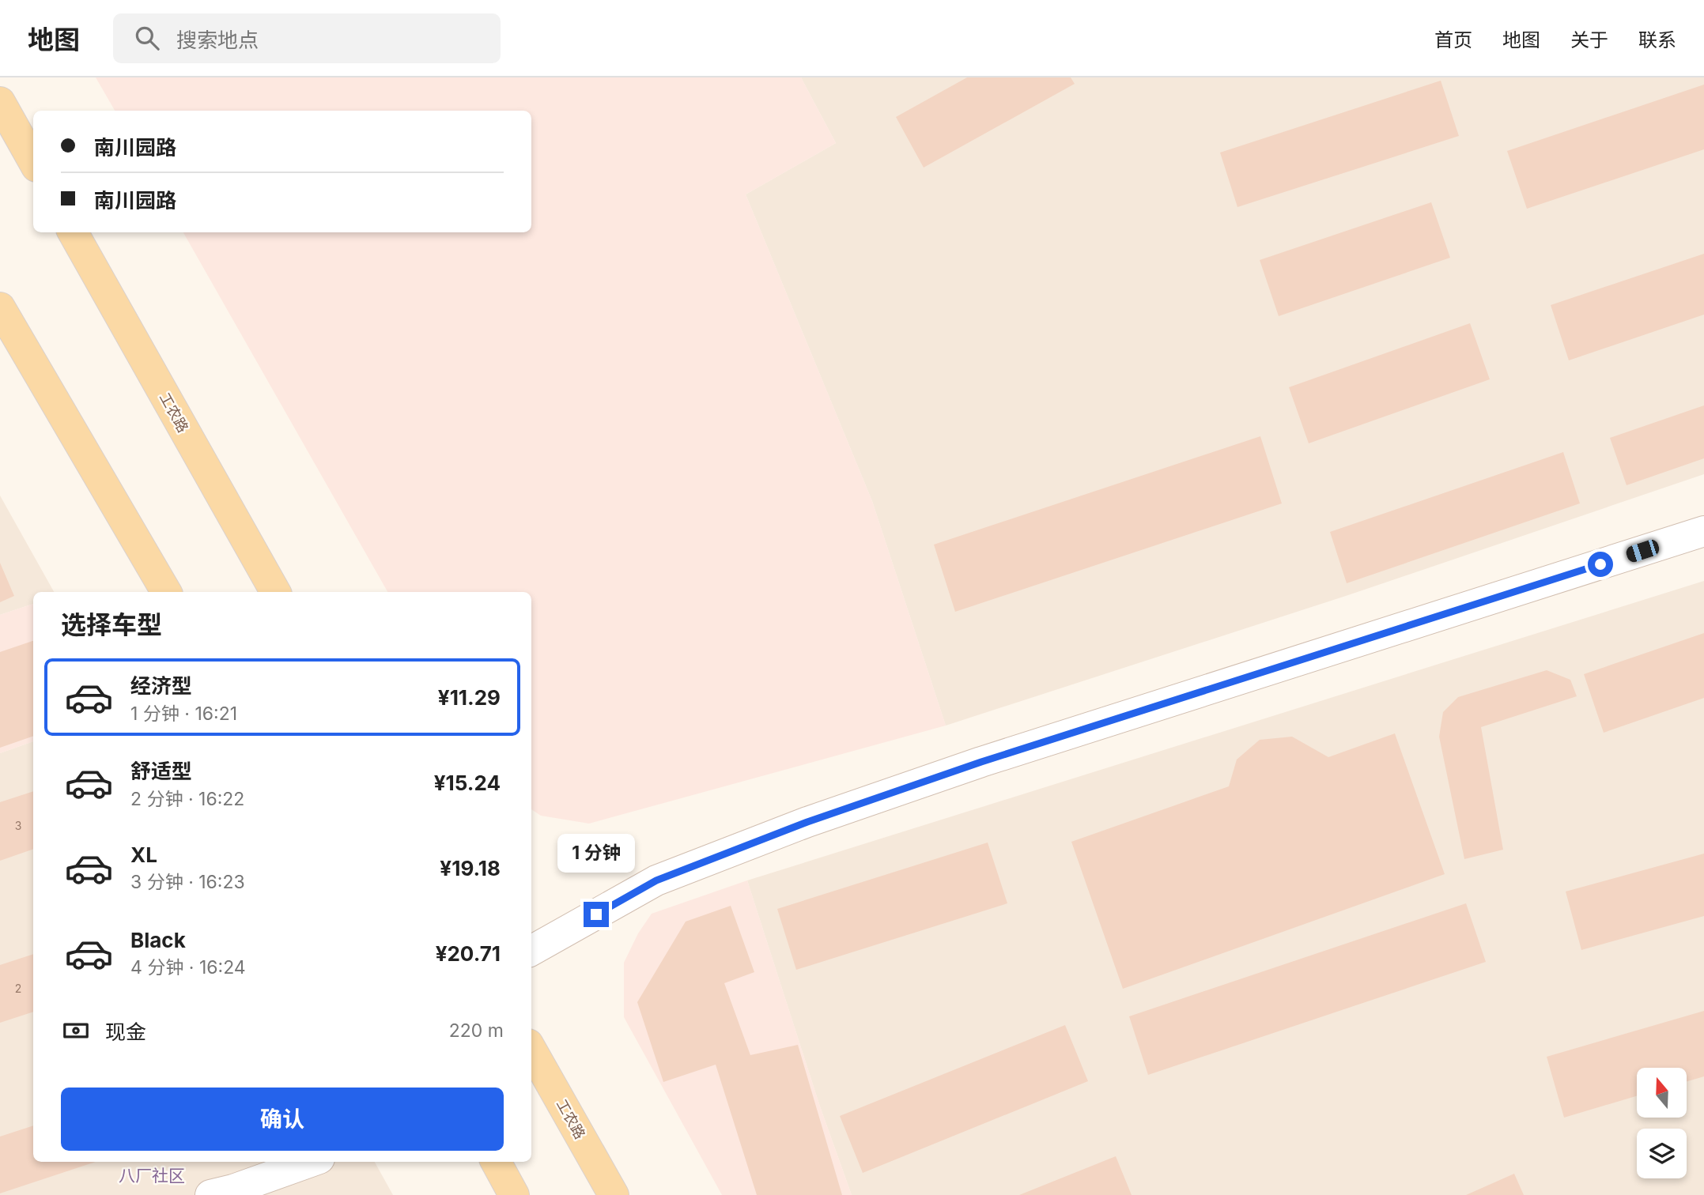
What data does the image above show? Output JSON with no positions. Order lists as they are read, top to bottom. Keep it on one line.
{"streets":{"main road":["工农路"]},"districts":["八厂社区"],"house_numbers":["3","2"],"north":"top","page":{"header":"地图","search":"搜索地点","nav":["首页","地图","关于","联系"],"banner":["南川园路","南川园路"],"heading":"选择车型","list":[{"name":"经济型","note":"1 分钟 · 16:21","value":"¥11.29"},{"name":"舒适型","note":"2 分钟 · 16:22","value":"¥15.24"},{"name":"XL","note":"3 分钟 · 16:23","value":"¥19.18"},{"name":"Black","note":"4 分钟 · 16:24","value":"¥20.71"}],"bubble":"1 分钟","pay":["现金","220 m"],"buttons":"确认"}}
